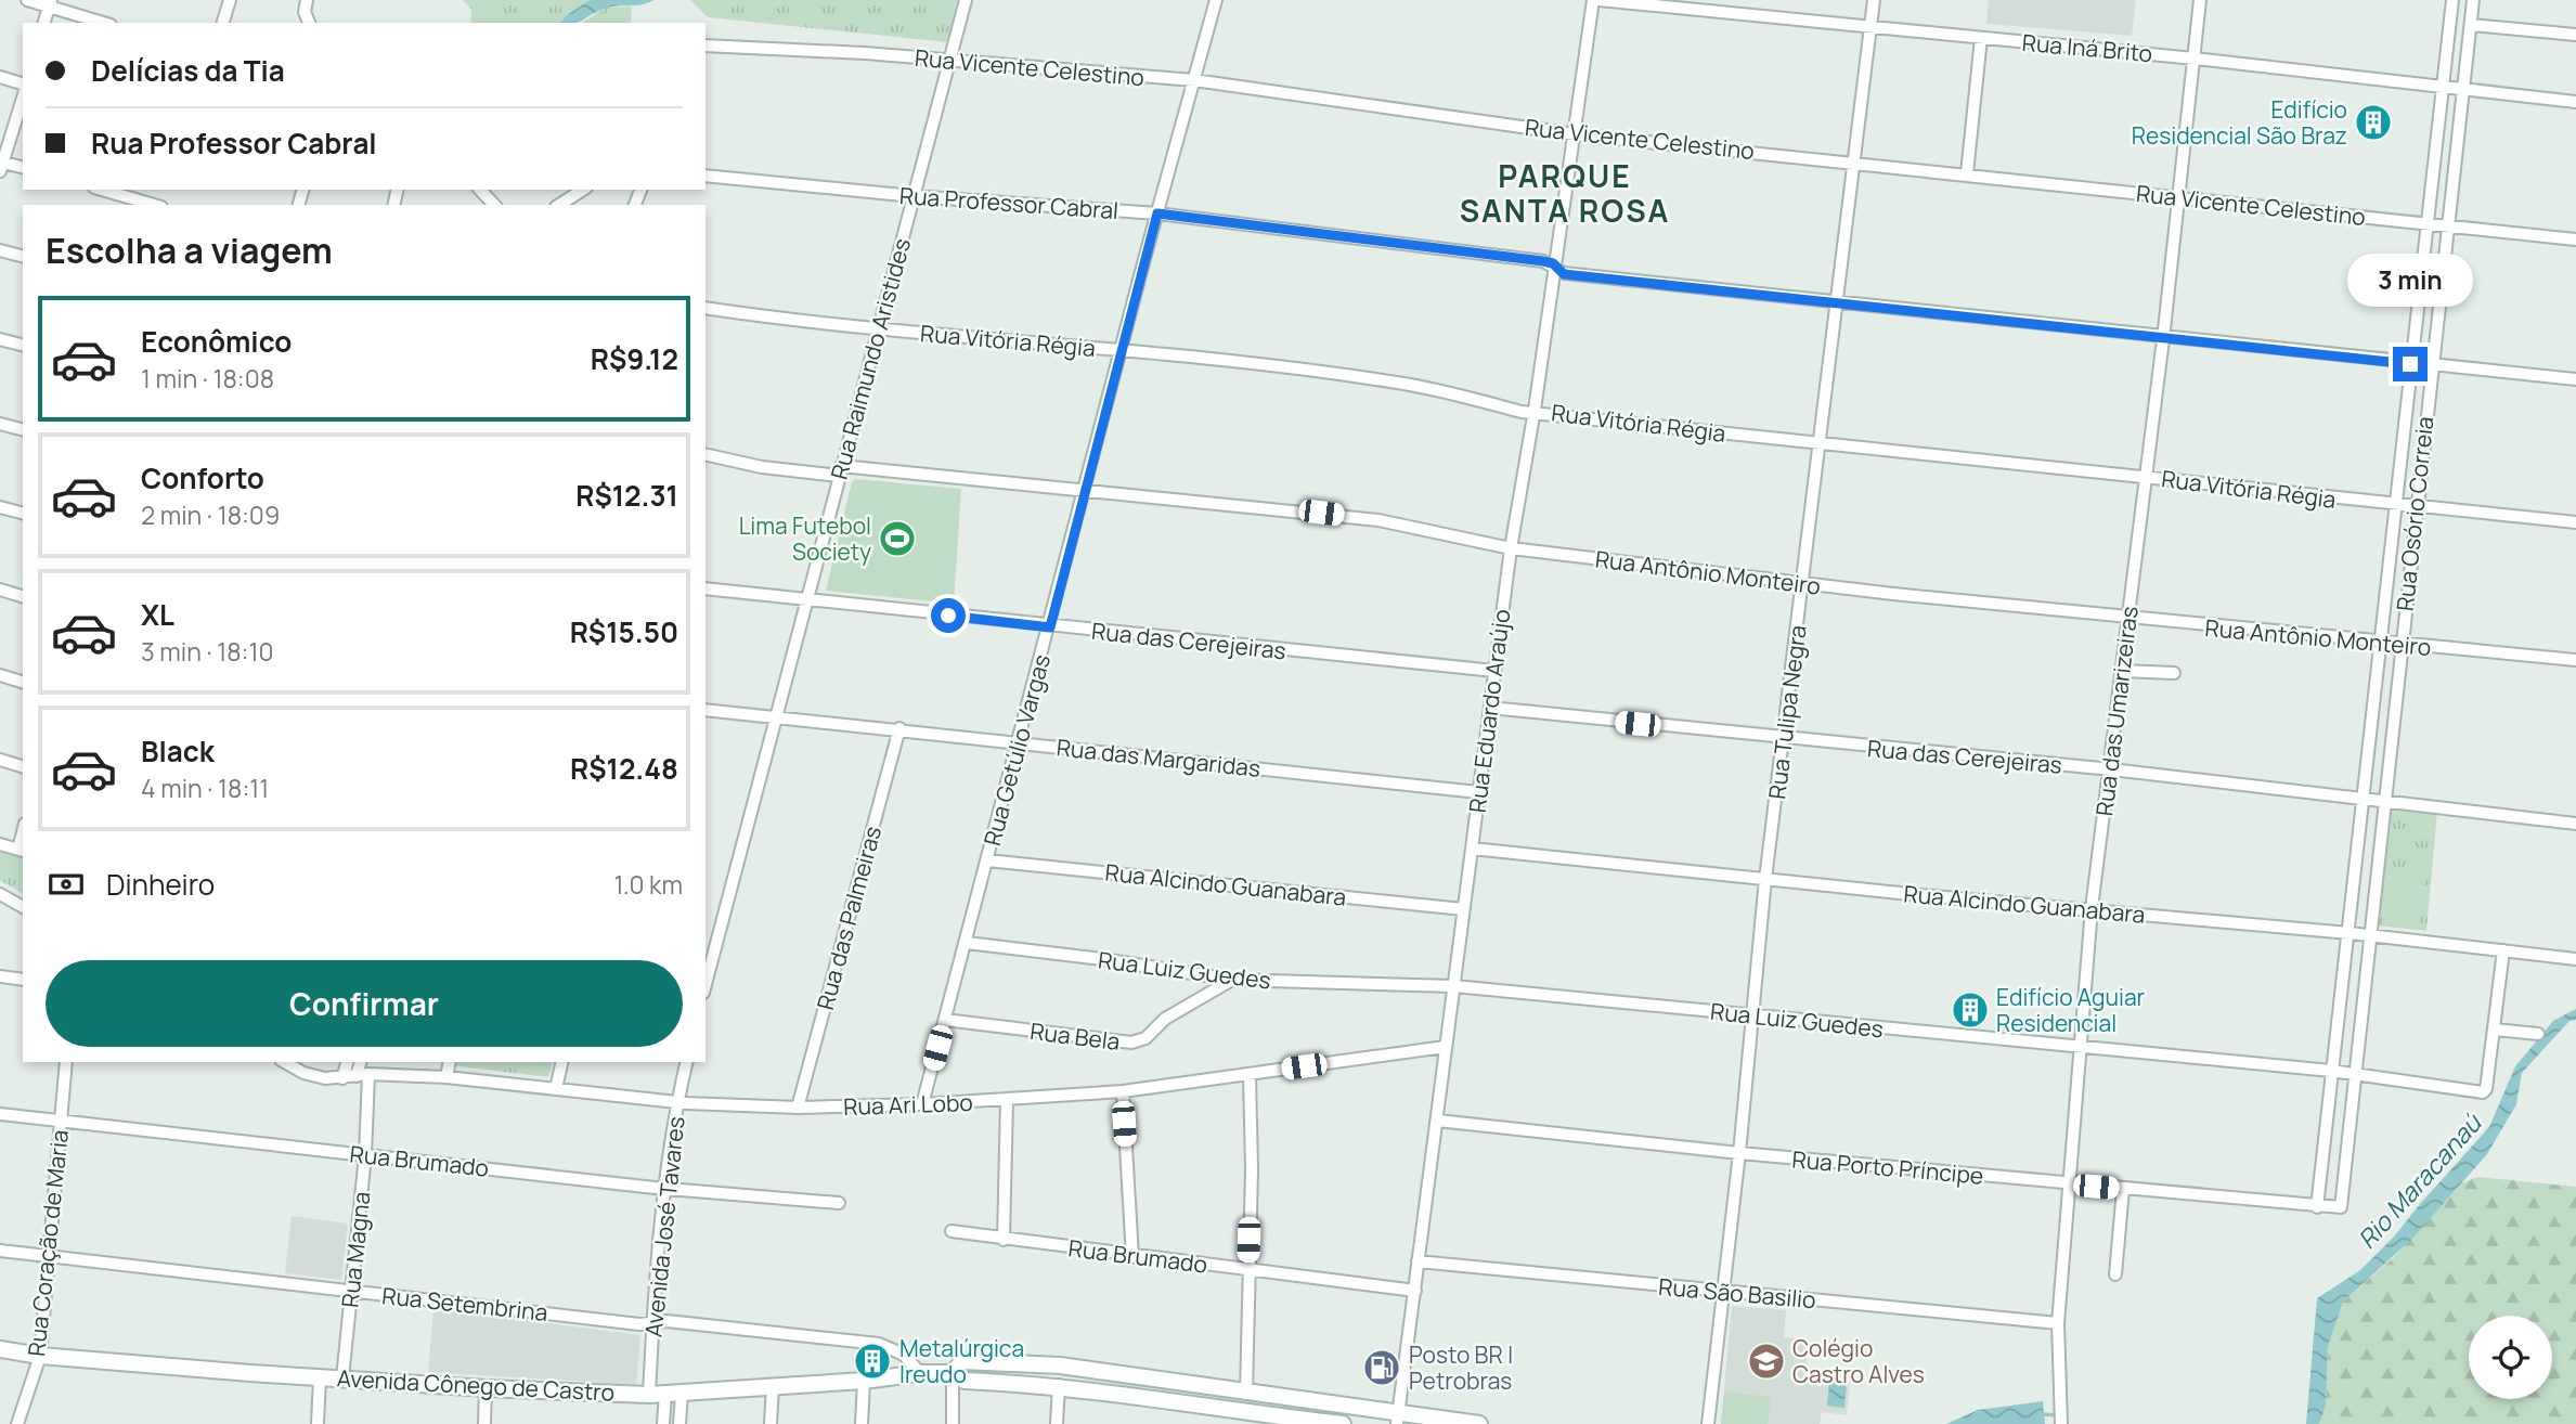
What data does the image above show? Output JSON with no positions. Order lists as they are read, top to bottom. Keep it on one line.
{"streets":{"main road":["Avenida Cônego de Castro"],"street":["Rua Iná Brito","Rua Vicente Celestino","Rua Professor Cabral","Rua Vitória Régia","Rua Raimundo Aristides","Rua Osório Correia","Rua Antônio Monteiro","Rua das Cerejeiras","Rua Eduardo Araújo","Rua das Umarizeiras","Rua Tulipa Negra","Rua Getúlio Vargas","Rua das Margaridas","Rua Alcindo Guanabara","Rua das Palmeiras","Rua Luiz Guedes","Rua Bela","Rua Ari Lobo","Rua Brumado","Rua Porto Príncipe","Avenida José Tavares","Rua Coração de Maria","Rua Magna","Rua São Basilio","Rua Setembrina"]},"crossings":[["Rua Iná Brito","Rua Osório Correia"],["Rua Iná Brito","Rua Eduardo Araújo"],["Rua Iná Brito","Rua das Umarizeiras"],["Rua Iná Brito","Rua Tulipa Negra"],["Rua Vicente Celestino","Rua Raimundo Aristides"],["Rua Vicente Celestino","Rua Osório Correia"],["Rua Vicente Celestino","Rua Eduardo Araújo"],["Rua Vicente Celestino","Rua das Umarizeiras"],["Rua Vicente Celestino","Rua Tulipa Negra"],["Rua Vicente Celestino","Rua Getúlio Vargas"],["Rua Professor Cabral","Rua Raimundo Aristides"],["Rua Professor Cabral","Rua Osório Correia"],["Rua Professor Cabral","Rua Eduardo Araújo"],["Rua Professor Cabral","Rua das Umarizeiras"],["Rua Professor Cabral","Rua Tulipa Negra"],["Rua Professor Cabral","Rua Getúlio Vargas"],["Rua Vitória Régia","Rua Raimundo Aristides"],["Rua Vitória Régia","Rua Osório Correia"],["Rua Vitória Régia","Rua Eduardo Araújo"],["Rua Vitória Régia","Rua das Umarizeiras"],["Rua Vitória Régia","Rua Tulipa Negra"],["Rua Vitória Régia","Rua Getúlio Vargas"],["Rua Raimundo Aristides","Rua Antônio Monteiro"],["Rua Raimundo Aristides","Rua das Cerejeiras"],["Rua Raimundo Aristides","Rua das Margaridas"],["Rua Osório Correia","Rua Antônio Monteiro"],["Rua Osório Correia","Rua das Cerejeiras"],["Rua Osório Correia","Rua Alcindo Guanabara"],["Rua Osório Correia","Rua Luiz Guedes"],["Rua Osório Correia","Rua Porto Príncipe"],["Rua Antônio Monteiro","Rua Eduardo Araújo"],["Rua Antônio Monteiro","Rua das Umarizeiras"],["Rua Antônio Monteiro","Rua Tulipa Negra"],["Rua Antônio Monteiro","Rua Getúlio Vargas"],["Rua das Cerejeiras","Rua Eduardo Araújo"],["Rua das Cerejeiras","Rua das Umarizeiras"],["Rua das Cerejeiras","Rua Tulipa Negra"],["Rua das Cerejeiras","Rua Getúlio Vargas"],["Rua Eduardo Araújo","Rua das Margaridas"],["Rua Eduardo Araújo","Rua Alcindo Guanabara"],["Rua Eduardo Araújo","Rua Luiz Guedes"],["Rua Eduardo Araújo","Rua Ari Lobo"],["Rua Eduardo Araújo","Rua Brumado"],["Rua Eduardo Araújo","Rua Porto Príncipe"],["Rua Eduardo Araújo","Rua São Basilio"],["Rua Eduardo Araújo","Avenida Cônego de Castro"],["Rua das Umarizeiras","Rua Alcindo Guanabara"],["Rua das Umarizeiras","Rua Luiz Guedes"],["Rua das Umarizeiras","Rua Porto Príncipe"],["Rua das Umarizeiras","Rua São Basilio"],["Rua Tulipa Negra","Rua Alcindo Guanabara"],["Rua Tulipa Negra","Rua Luiz Guedes"],["Rua Tulipa Negra","Rua Porto Príncipe"],["Rua Tulipa Negra","Rua São Basilio"],["Rua Getúlio Vargas","Rua das Margaridas"],["Rua Getúlio Vargas","Rua Alcindo Guanabara"],["Rua Getúlio Vargas","Rua Luiz Guedes"],["Rua Getúlio Vargas","Rua Bela"],["Rua Getúlio Vargas","Rua Ari Lobo"],["Rua das Margaridas","Rua das Palmeiras"],["Rua Alcindo Guanabara","Rua Luiz Guedes"],["Rua das Palmeiras","Rua Ari Lobo"],["Rua Luiz Guedes","Rua Bela"],["Rua Ari Lobo","Avenida José Tavares"],["Rua Ari Lobo","Rua Magna"],["Rua Brumado","Avenida José Tavares"],["Rua Brumado","Rua Coração de Maria"],["Rua Brumado","Rua Magna"],["Avenida José Tavares","Rua Setembrina"],["Avenida José Tavares","Avenida Cônego de Castro"],["Rua Coração de Maria","Rua Setembrina"],["Rua Coração de Maria","Avenida Cônego de Castro"],["Rua Magna","Rua Setembrina"],["Rua Magna","Avenida Cônego de Castro"],["Rua Setembrina","Avenida Cônego de Castro"]],"districts":["PARQUE SANTA ROSA"],"water":["Rio Maracanaú"],"places":{"building":["Edifício Residencial São Braz","Edifício Aguiar Residencial","Metalúrgica Ireudo"],"sports":["Lima Futebol Society"],"school or university":["Colégio Castro Alves"],"fuel station":["Posto BR | Petrobras"]},"page":{"banner":["Delícias da Tia","Rua Professor Cabral"],"heading":"Escolha a viagem","bubble":"3 min","list":[{"name":"Econômico","note":"1 min · 18:08","value":"R$9.12"},{"name":"Conforto","note":"2 min · 18:09","value":"R$12.31"},{"name":"XL","note":"3 min · 18:10","value":"R$15.50"},{"name":"Black","note":"4 min · 18:11","value":"R$12.48"}],"pay":["Dinheiro","1.0 km"],"buttons":"Confirmar"}}
